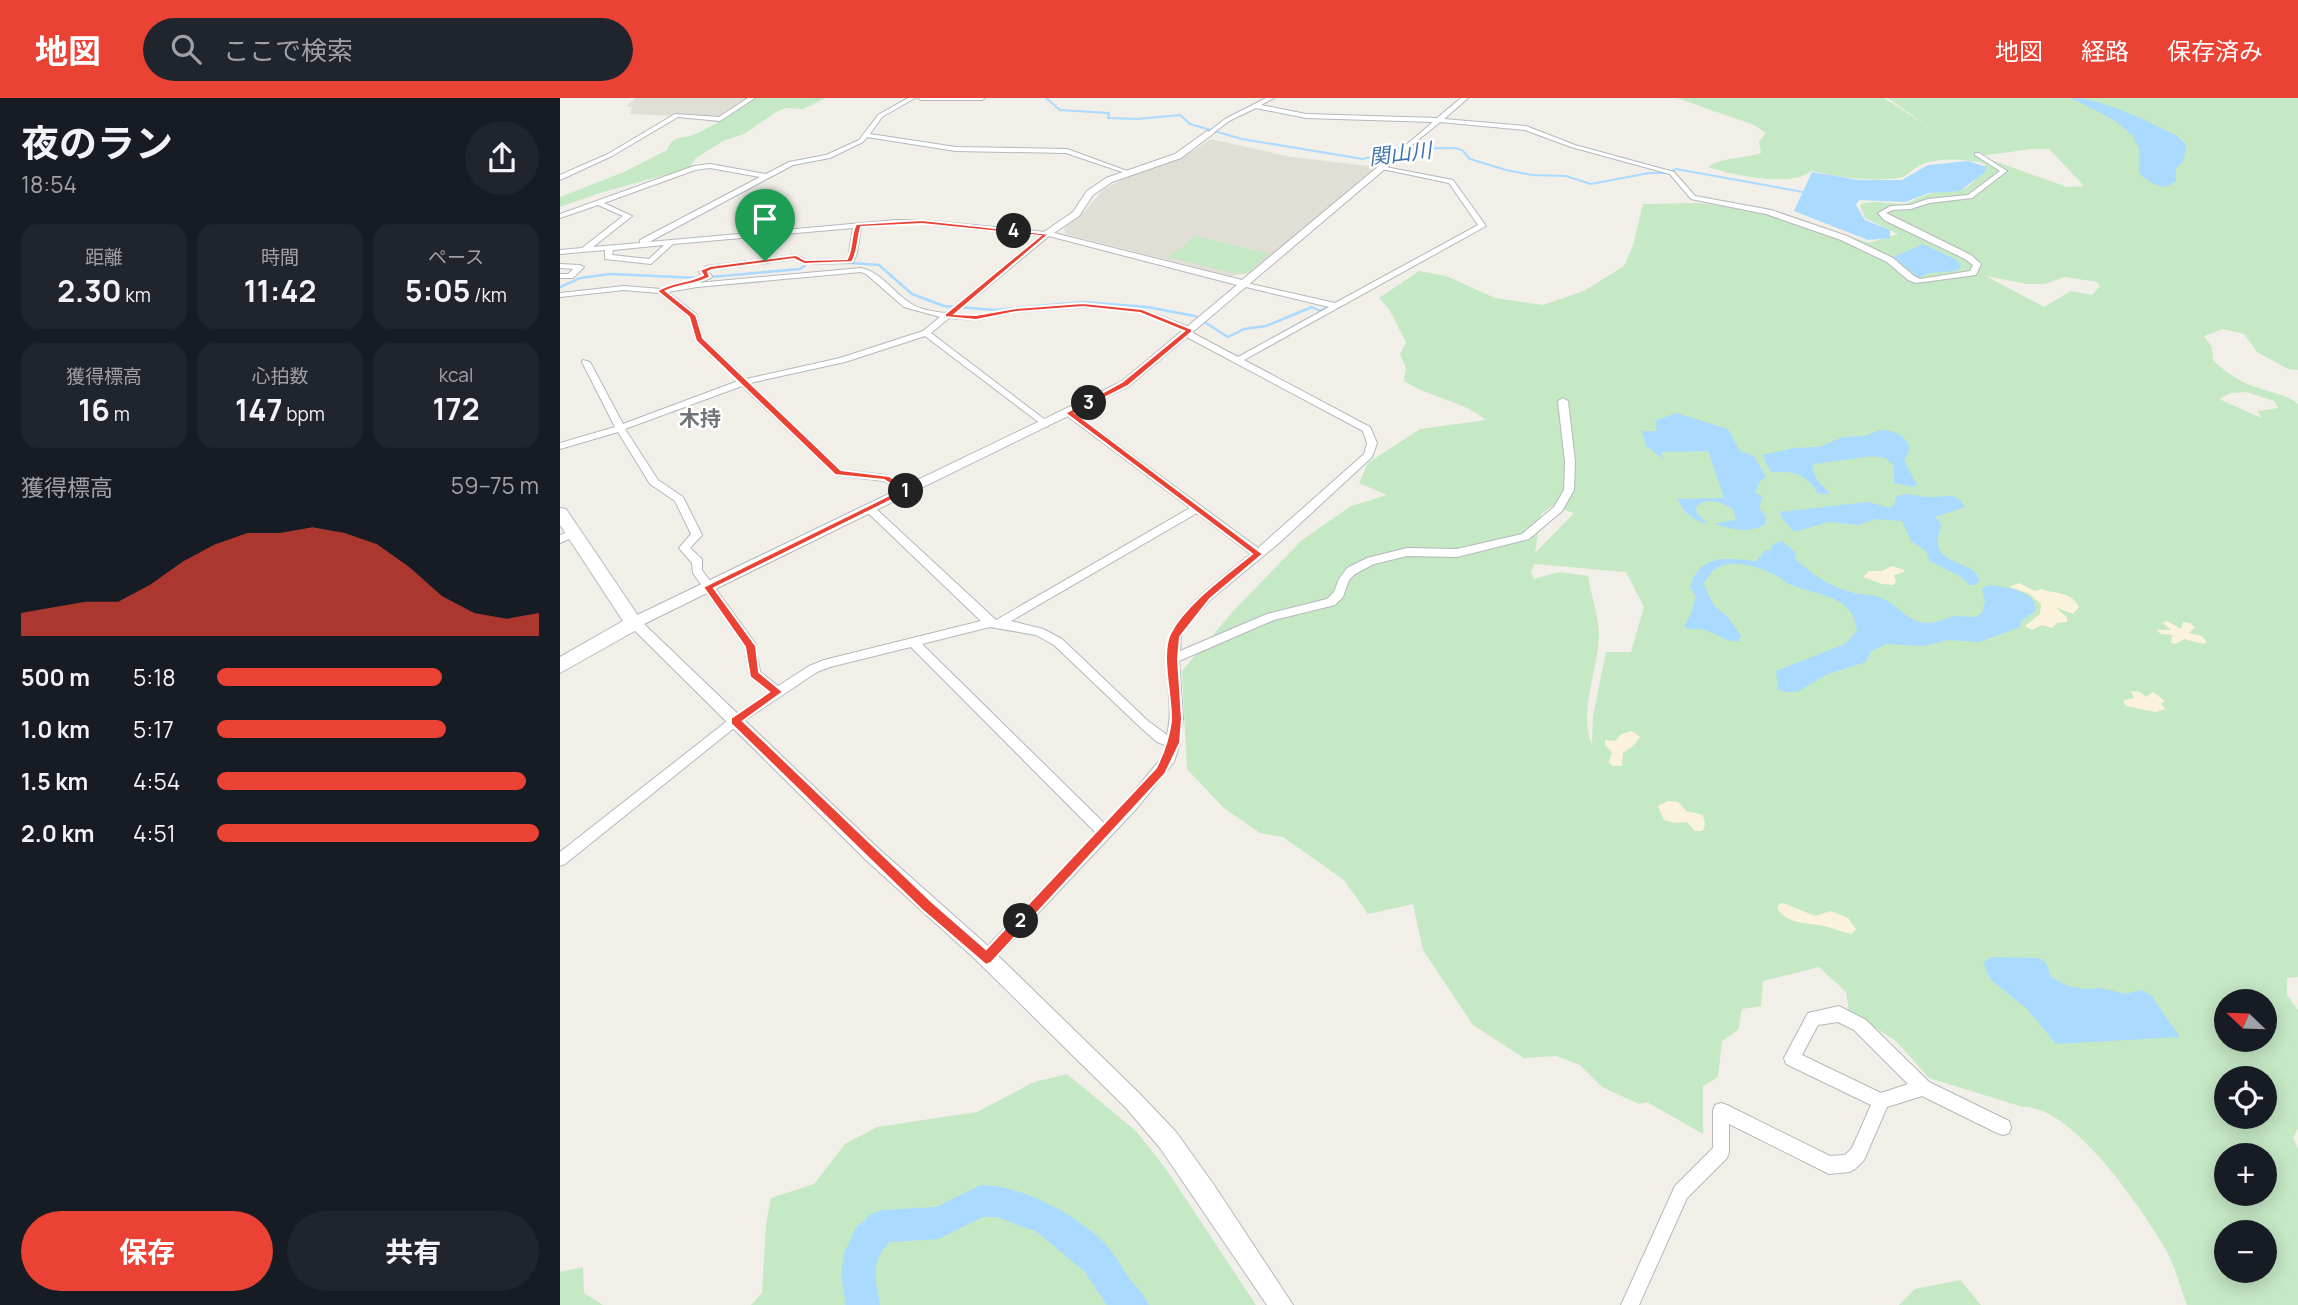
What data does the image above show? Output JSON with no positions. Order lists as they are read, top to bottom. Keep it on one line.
{"districts":["木持"],"water":["関山川"],"north":"top left","page":{"header":"地図","search":"ここで検索","nav":["地図","経路","保存済み"],"heading":["夜のラン","18:54"],"pins":["4","3","1","2"],"stats":[["距離","2.30 km"],["時間","11:42"],["ペース","5:05 /km"],["獲得標高","16 m"],["心拍数","147 bpm"],["kcal","172"]],"chart":["獲得標高","59–75 m"],"list":[{"name":"500 m","note":"5:18"},{"name":"1.0 km","note":"5:17"},{"name":"1.5 km","note":"4:54"},{"name":"2.0 km","note":"4:51"}],"map_buttons":["+","−"],"buttons":["保存","共有"]}}
